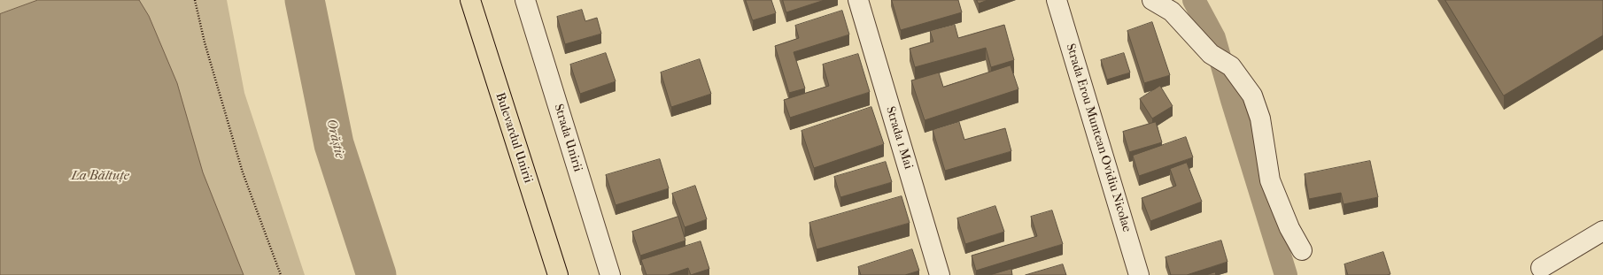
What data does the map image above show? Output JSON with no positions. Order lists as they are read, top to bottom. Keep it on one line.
{"streets":{"main road":["Bulevardul Unirii"],"street":["Strada Unirii","Strada 1 Mai","Strada Erou Muntean Ovidiu Nicolae"]},"water":["Orăștie","La Băltuțe"]}
